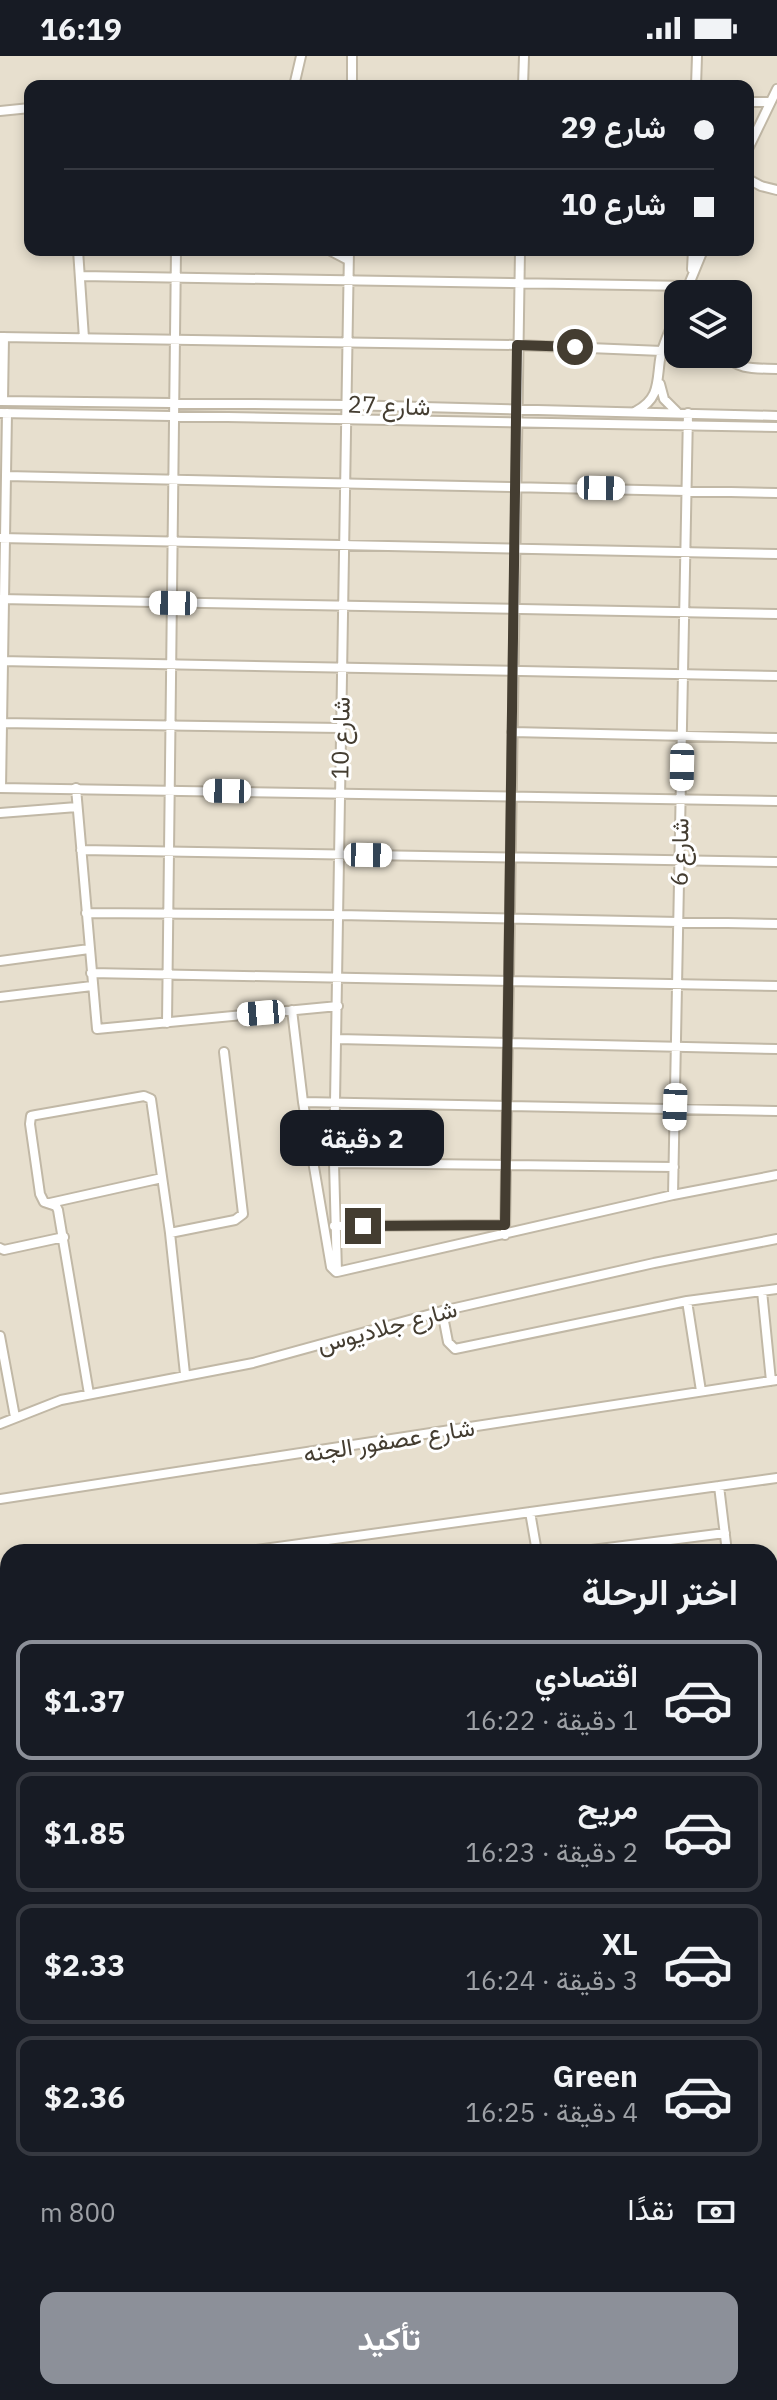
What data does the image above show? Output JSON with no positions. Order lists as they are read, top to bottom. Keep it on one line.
{"streets":{"street":["شارع 27","شارع 10","شارع 6","شارع جلاديوس","شارع عصفور الجنه"]},"crossings":[["شارع 27","شارع 10"],["شارع 27","شارع 6"]],"page":{"status":"16:19","banner":["شارع 29","شارع 10"],"bubble":"2 دقيقة","heading":"اختر الرحلة","list":[{"name":"اقتصادي","note":"1 دقيقة · 16:22","value":"$1.37"},{"name":"مريح","note":"2 دقيقة · 16:23","value":"$1.85"},{"name":"XL","note":"3 دقيقة · 16:24","value":"$2.33"},{"name":"Green","note":"4 دقيقة · 16:25","value":"$2.36"}],"pay":["نقدًا","800 m"],"buttons":"تأكيد"}}
